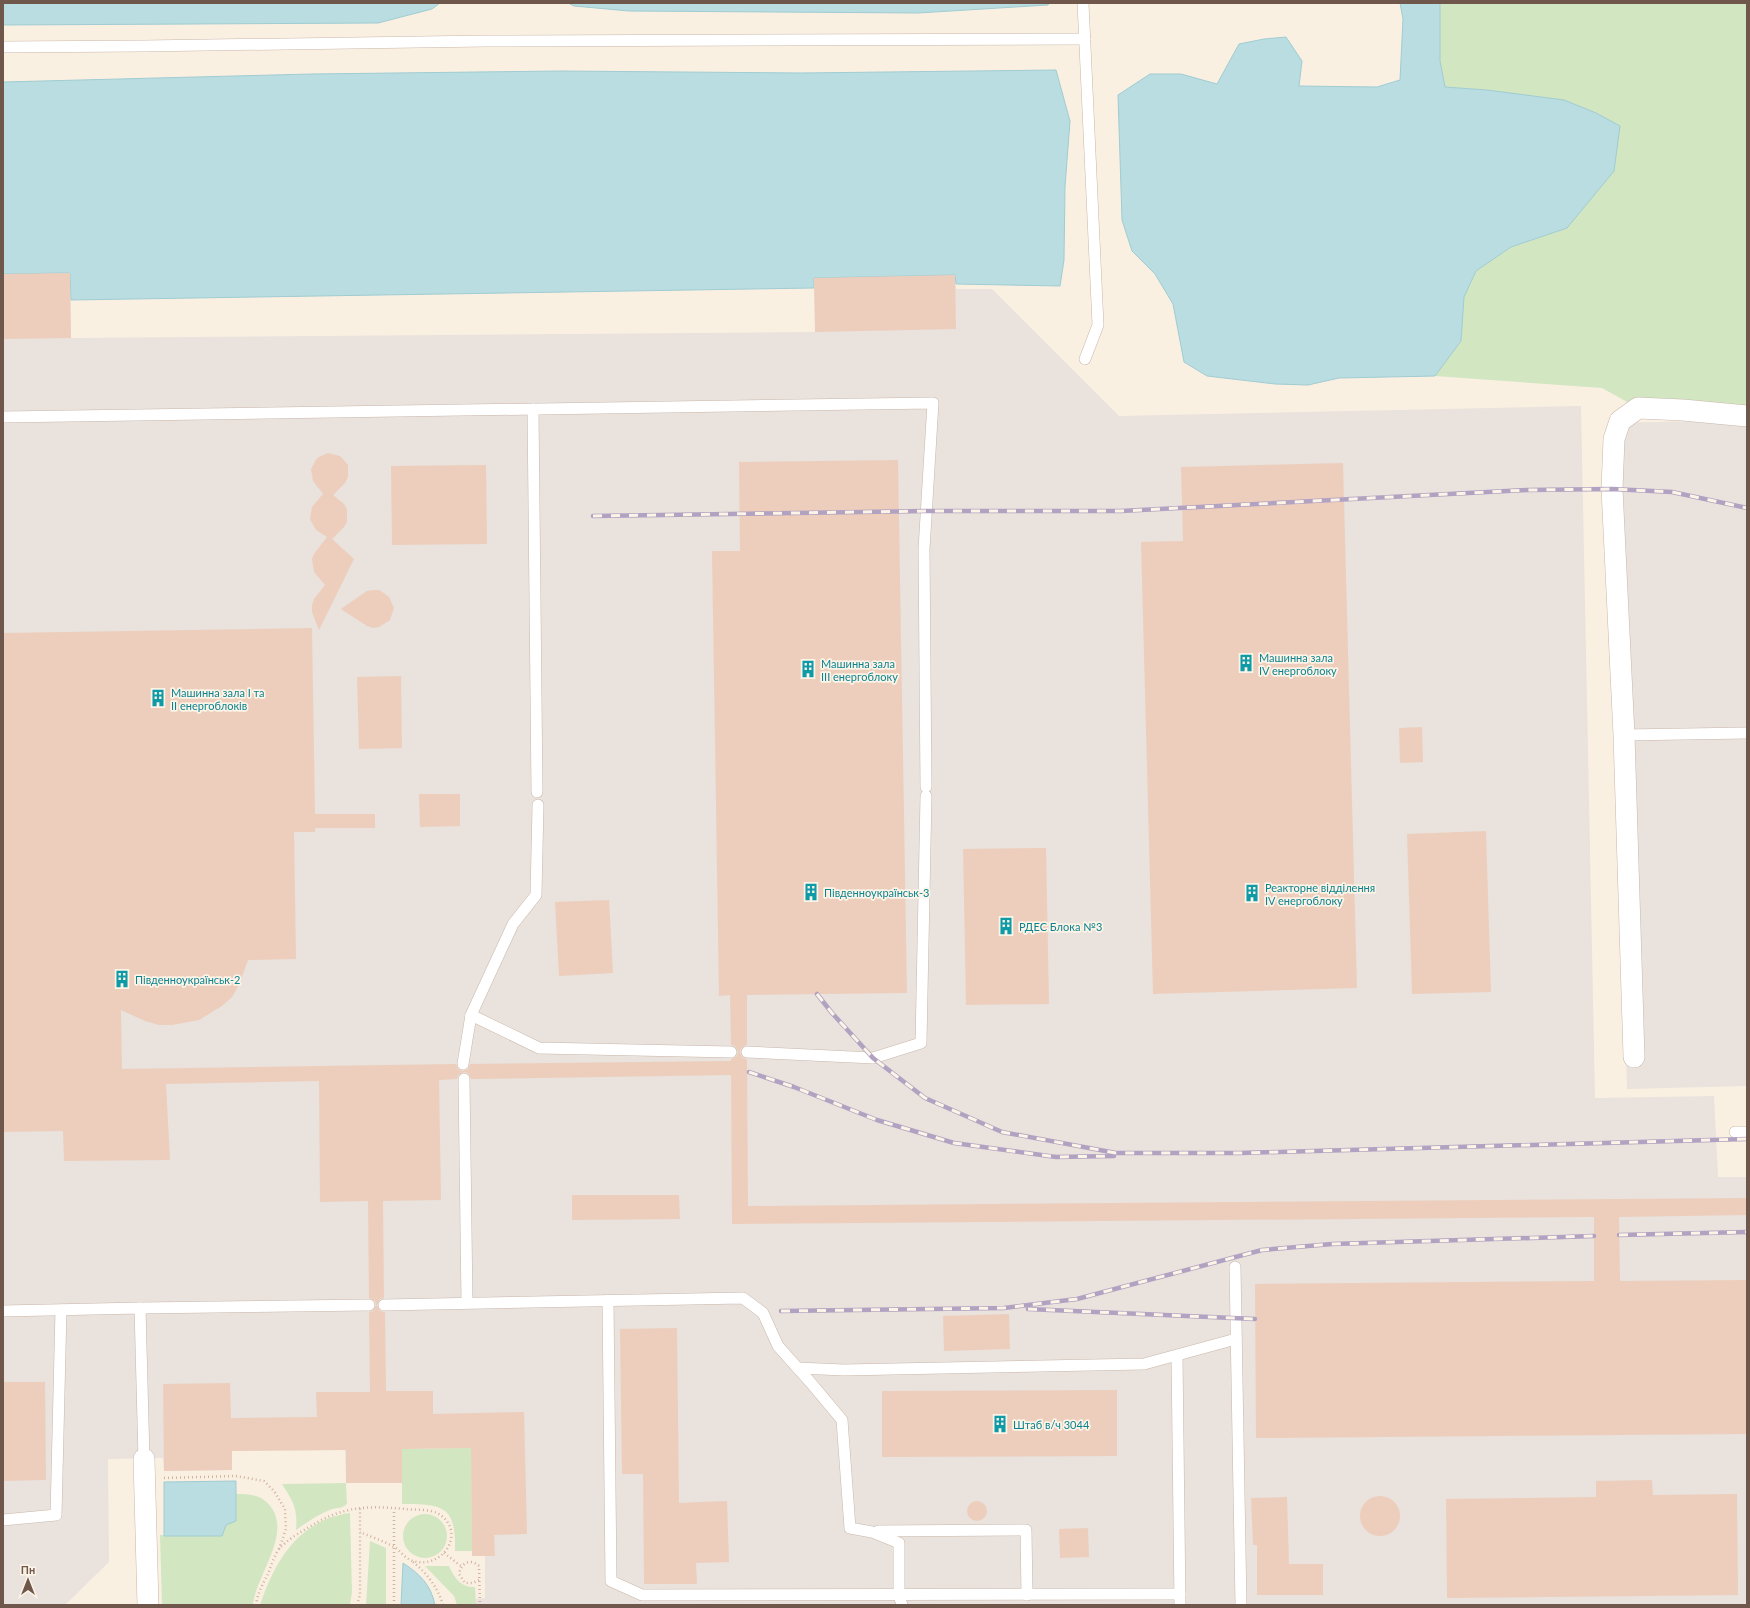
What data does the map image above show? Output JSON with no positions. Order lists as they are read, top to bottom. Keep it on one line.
{"places":{"building":["Машинна зала IV енергоблоку","Машинна зала III енергоблоку","Машинна зала I та II енергоблоків","Південноукраїнськ-3","Реакторне відділення IV енергоблоку","РДЕС Блока №3","Південноукраїнськ-2","Штаб в/ч 3044"]},"north":"top"}
